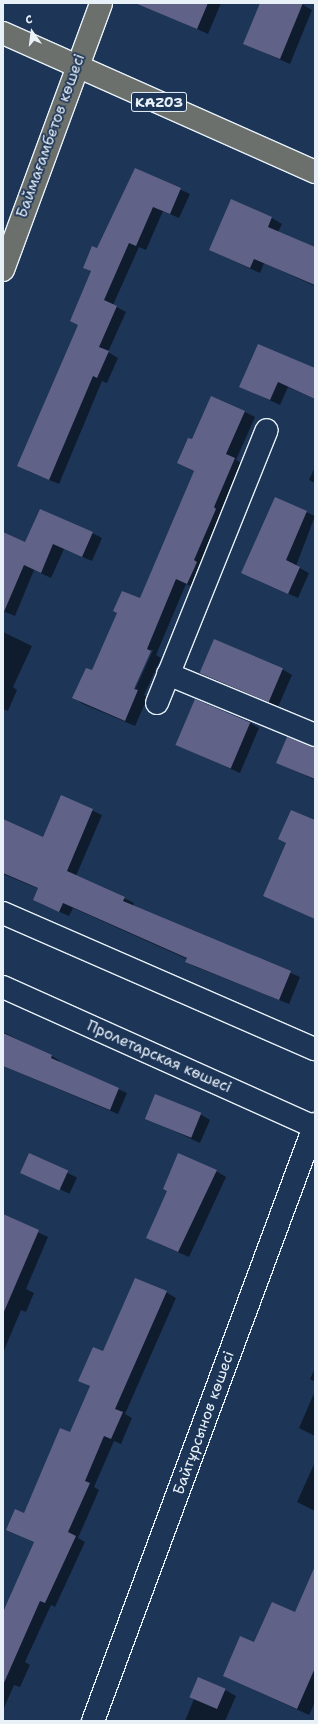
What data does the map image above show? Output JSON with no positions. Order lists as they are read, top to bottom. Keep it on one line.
{"streets":{"main road":["KАZ03","Баймағамбетов көшесі"],"street":["Пролетарская көшесі","Байтұрсынов көшесі"]},"crossings":[["KАZ03","Баймағамбетов көшесі"],["Пролетарская көшесі","Байтұрсынов көшесі"]],"north":"top"}
